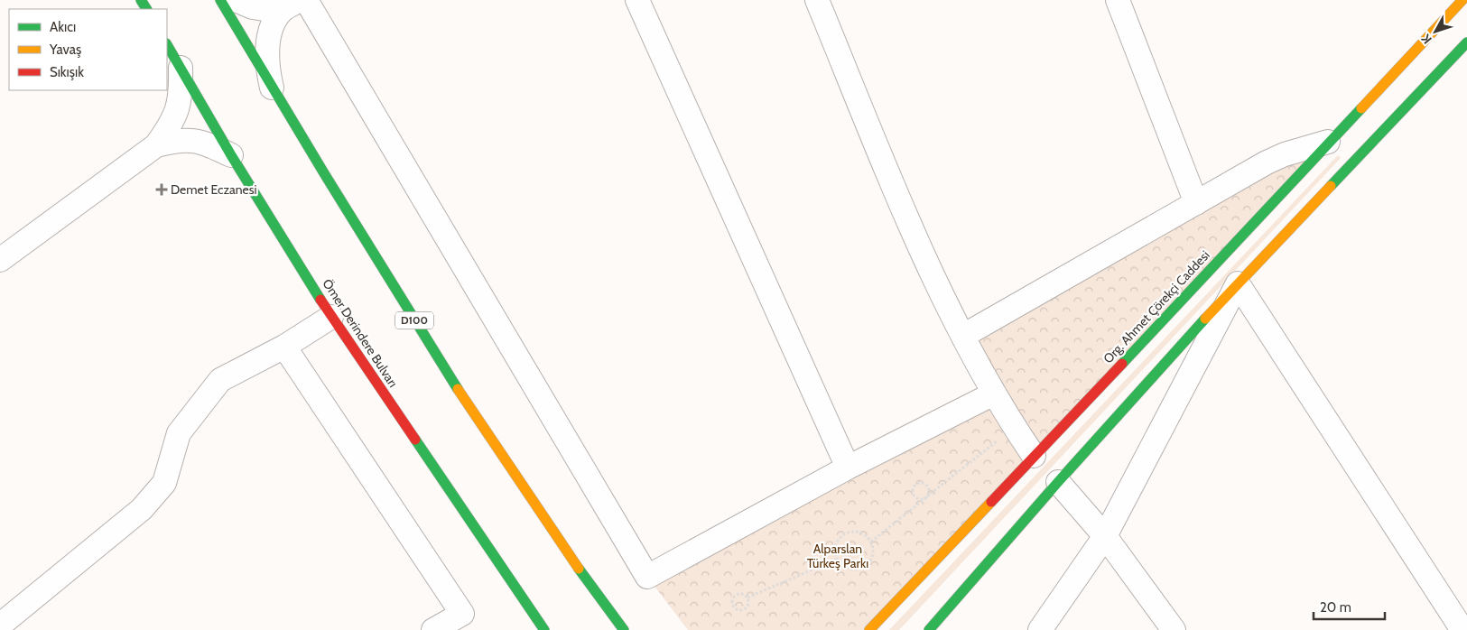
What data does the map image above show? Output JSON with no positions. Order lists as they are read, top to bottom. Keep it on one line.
{"streets":{"main road":["Org. Ahmet Çörekçi Caddesi","D100","Ömer Derindere Bulvarı"]},"parks":["Alparslan Türkeş Parkı"],"places":{"health":["Demet Eczanesi"]},"legend":["Akıcı","Yavaş","Sıkışık"],"scale_bar":"20 m","north":"bottom left"}
